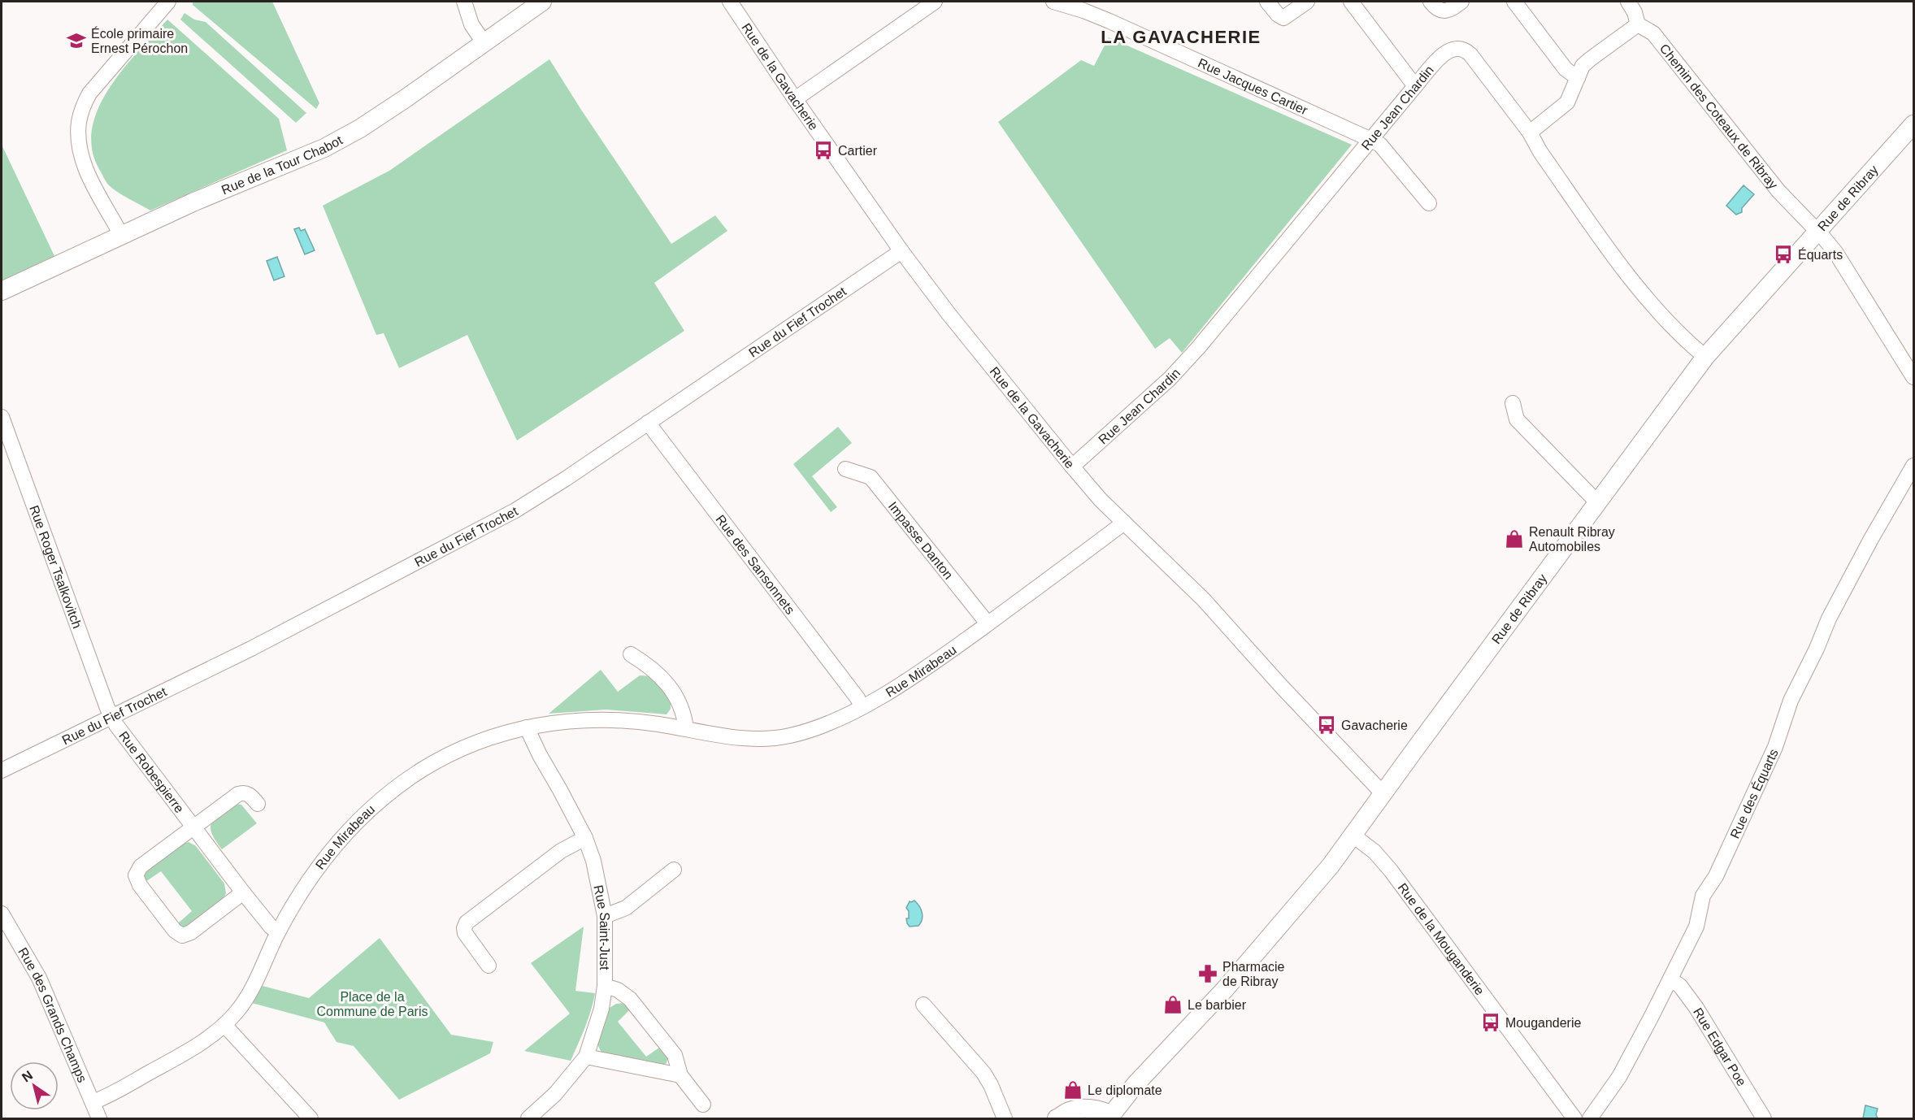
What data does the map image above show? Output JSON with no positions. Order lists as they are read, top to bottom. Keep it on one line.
{"streets":{"street":["Rue de la Gavacherie","Rue Jacques Cartier","Rue Jean Chardin","Chemin des Coteaux de Ribray","Rue de la Tour Chabot","Rue de Ribray","Rue du Fief Trochet","Impasse Danton","Rue des Sansonnets","Rue Roger Tsalkovitch","Rue Mirabeau","Rue Robespierre","Rue des Équarts","Rue Saint-Just","Rue de la Mouganderie","Rue des Grands Champs","Rue Edgar Poe"]},"crossings":[["Rue de la Gavacherie","Rue Jean Chardin"],["Rue de la Gavacherie","Rue de Ribray"],["Rue de la Gavacherie","Rue du Fief Trochet"],["Rue de la Gavacherie","Rue Mirabeau"],["Rue Jacques Cartier","Rue Jean Chardin"],["Rue Jean Chardin","Rue de Ribray"],["Chemin des Coteaux de Ribray","Rue de Ribray"],["Rue de Ribray","Rue de la Mouganderie"],["Rue du Fief Trochet","Rue des Sansonnets"],["Rue du Fief Trochet","Rue Roger Tsalkovitch"],["Rue du Fief Trochet","Rue Robespierre"],["Impasse Danton","Rue Mirabeau"],["Rue des Sansonnets","Rue Mirabeau"],["Rue Roger Tsalkovitch","Rue Robespierre"],["Rue Mirabeau","Rue Robespierre"],["Rue Mirabeau","Rue Saint-Just"],["Rue Mirabeau","Rue des Grands Champs"],["Rue des Équarts","Rue Edgar Poe"]],"districts":["LA GAVACHERIE"],"parks":["Place de la Commune de Paris"],"places":{"school or university":["École primaire Ernest Pérochon"],"bus stop":["Cartier","Équarts","Gavacherie","Mouganderie"],"shop":["Renault Ribray Automobiles","Le barbier","Le diplomate"],"pharmacy":["Pharmacie de Ribray"]},"north":"top left"}
